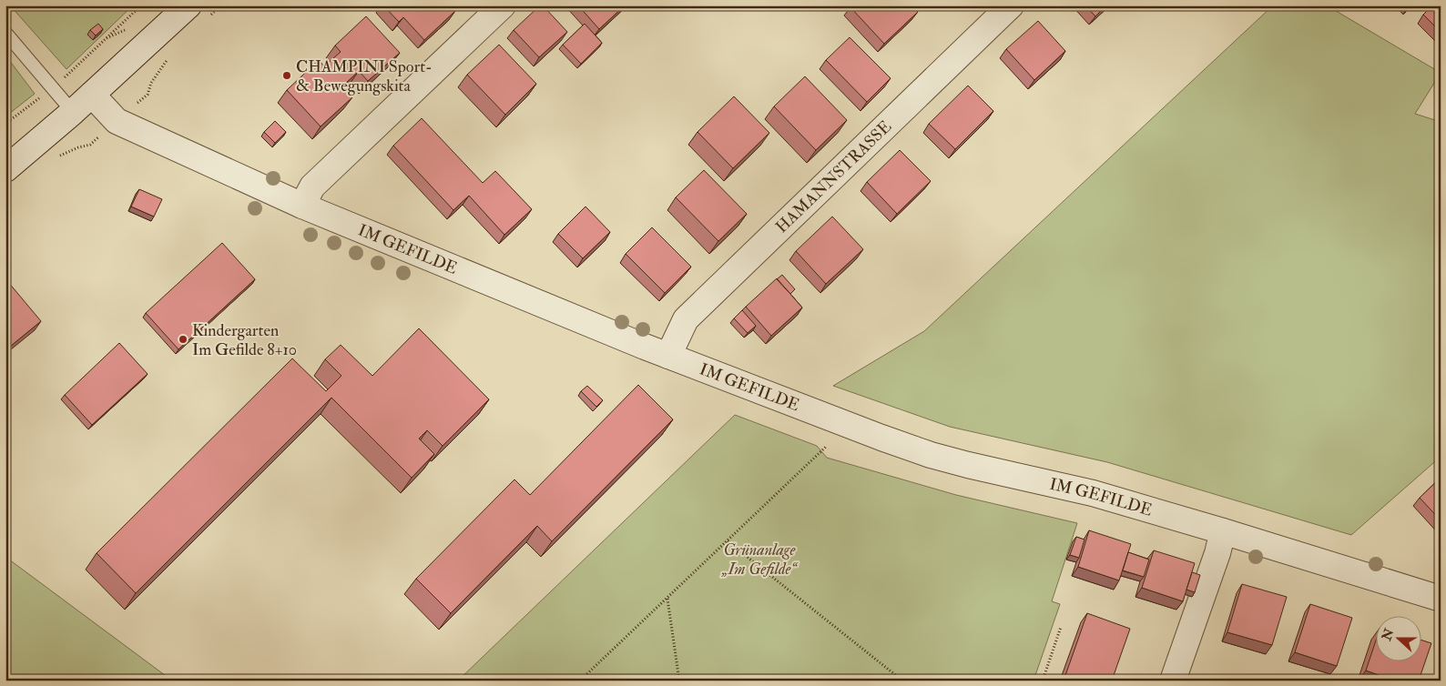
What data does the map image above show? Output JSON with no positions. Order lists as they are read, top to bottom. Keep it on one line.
{"streets":{"street":["HAMANNSTRASSE","IM GEFILDE"]},"crossings":[["HAMANNSTRASSE","IM GEFILDE"]],"parks":["Grünanlage „Im Gefilde“"],"places":["CHAMPINI Sport- & Bewegungskita","Kindergarten Im Gefilde 8+10"],"north":"left"}
